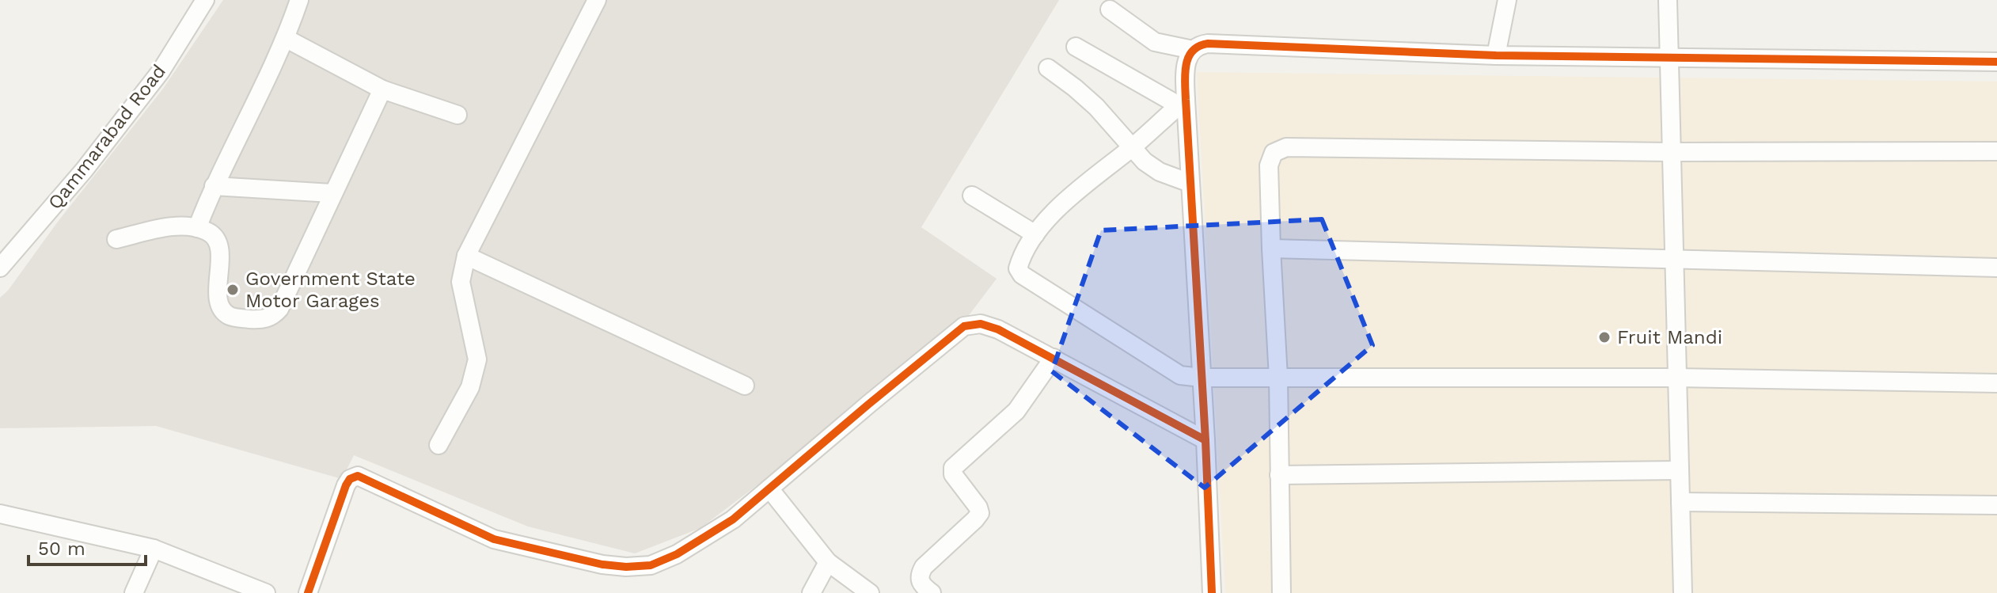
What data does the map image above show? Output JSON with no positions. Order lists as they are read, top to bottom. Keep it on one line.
{"streets":{"street":["Qammarabad Road"]},"places":["Government State Motor Garages","Fruit Mandi"],"scale_bar":"50 m"}
